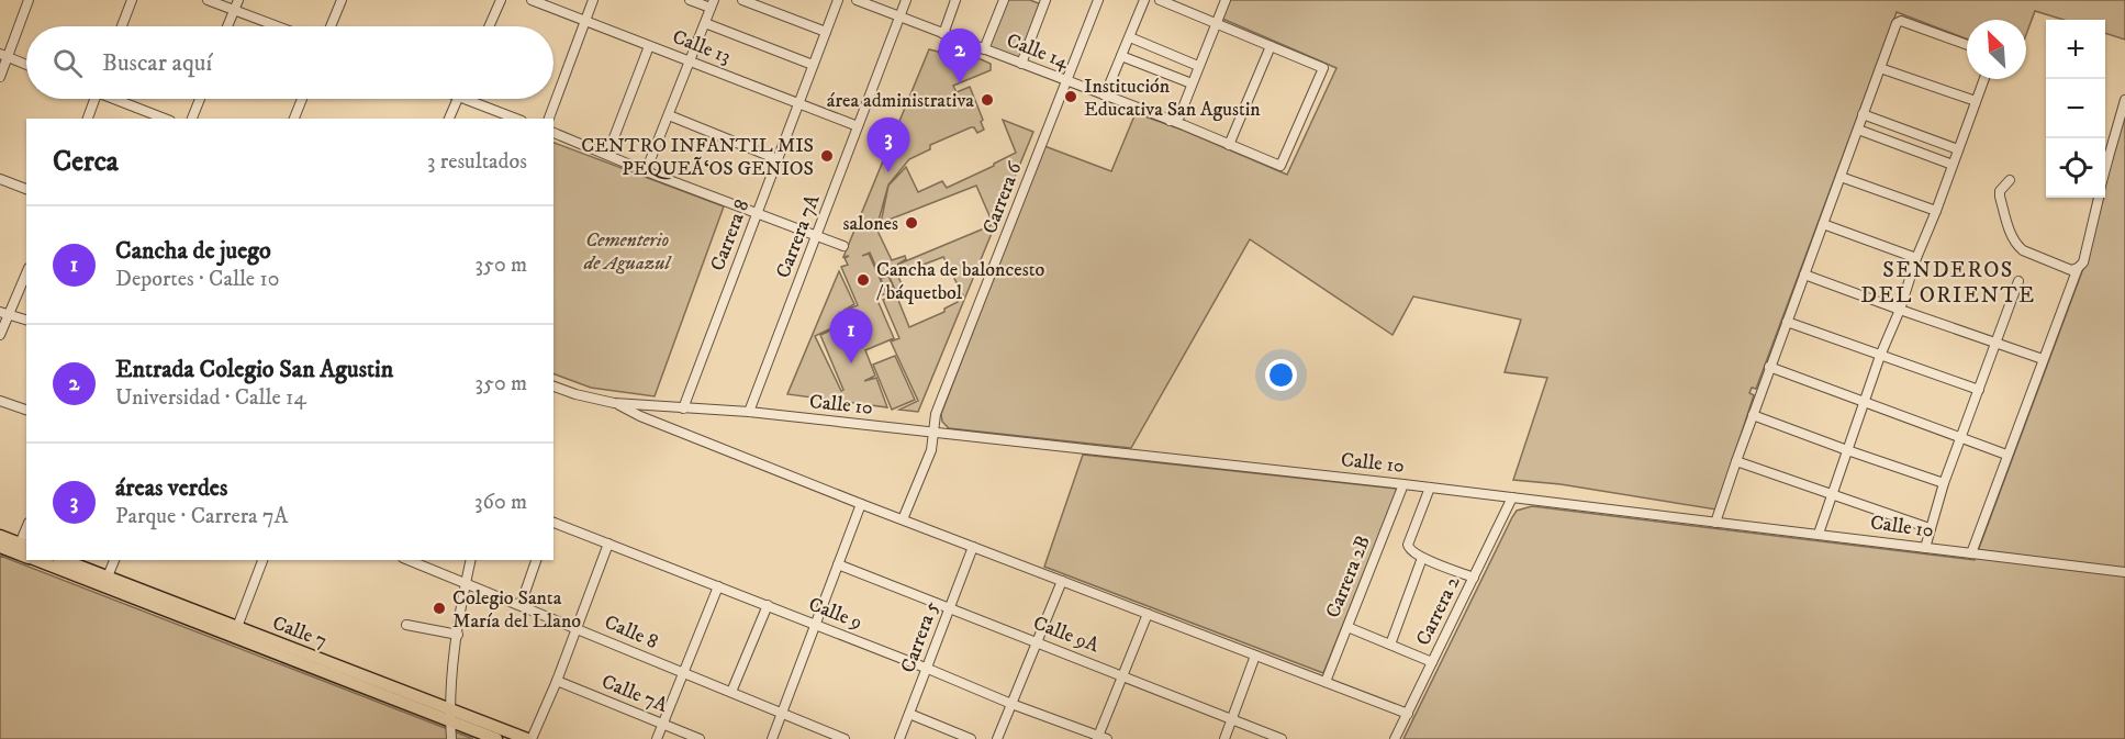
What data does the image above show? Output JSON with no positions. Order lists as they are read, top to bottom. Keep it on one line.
{"streets":{"main road":["Calle 7"],"street":["Calle 13","Calle 14","Carrera 6","Carrera 8","Carrera 7A","Calle 10","Carrera 2B","Carrera 2","Calle 9","Calle 8","Calle 9A","Carrera 5","Calle 7A"]},"crossings":[["Calle 13","Carrera 8"],["Calle 13","Carrera 7A"],["Calle 14","Carrera 6"],["Calle 14","Carrera 7A"],["Carrera 6","Calle 10"],["Carrera 8","Calle 10"],["Carrera 7A","Calle 10"],["Calle 10","Carrera 2B"],["Calle 10","Carrera 2"],["Calle 10","Carrera 5"],["Calle 9","Carrera 5"],["Calle 9A","Carrera 5"]],"districts":["SENDEROS DEL ORIENTE"],"parks":["Cementerio de Aguazul"],"places":["Institución Educativa San Agustin","área administrativa","CENTRO INFANTIL MIS PEQUEÃ‘OS GENIOS","salones","Cancha de baloncesto / báquetbol","Colegio Santa María del Llano"],"north":"top left","page":{"map_buttons":["+","−"],"search":"Buscar aquí","pins":["2","3","1"],"heading":["Cerca","3 resultados"],"list":[{"mark":"1","name":"Cancha de juego","note":"Deportes · Calle 10","value":"350 m"},{"mark":"2","name":"Entrada Colegio San Agustin","note":"Universidad · Calle 14","value":"350 m"},{"mark":"3","name":"áreas verdes","note":"Parque · Carrera 7A","value":"360 m"}]}}
